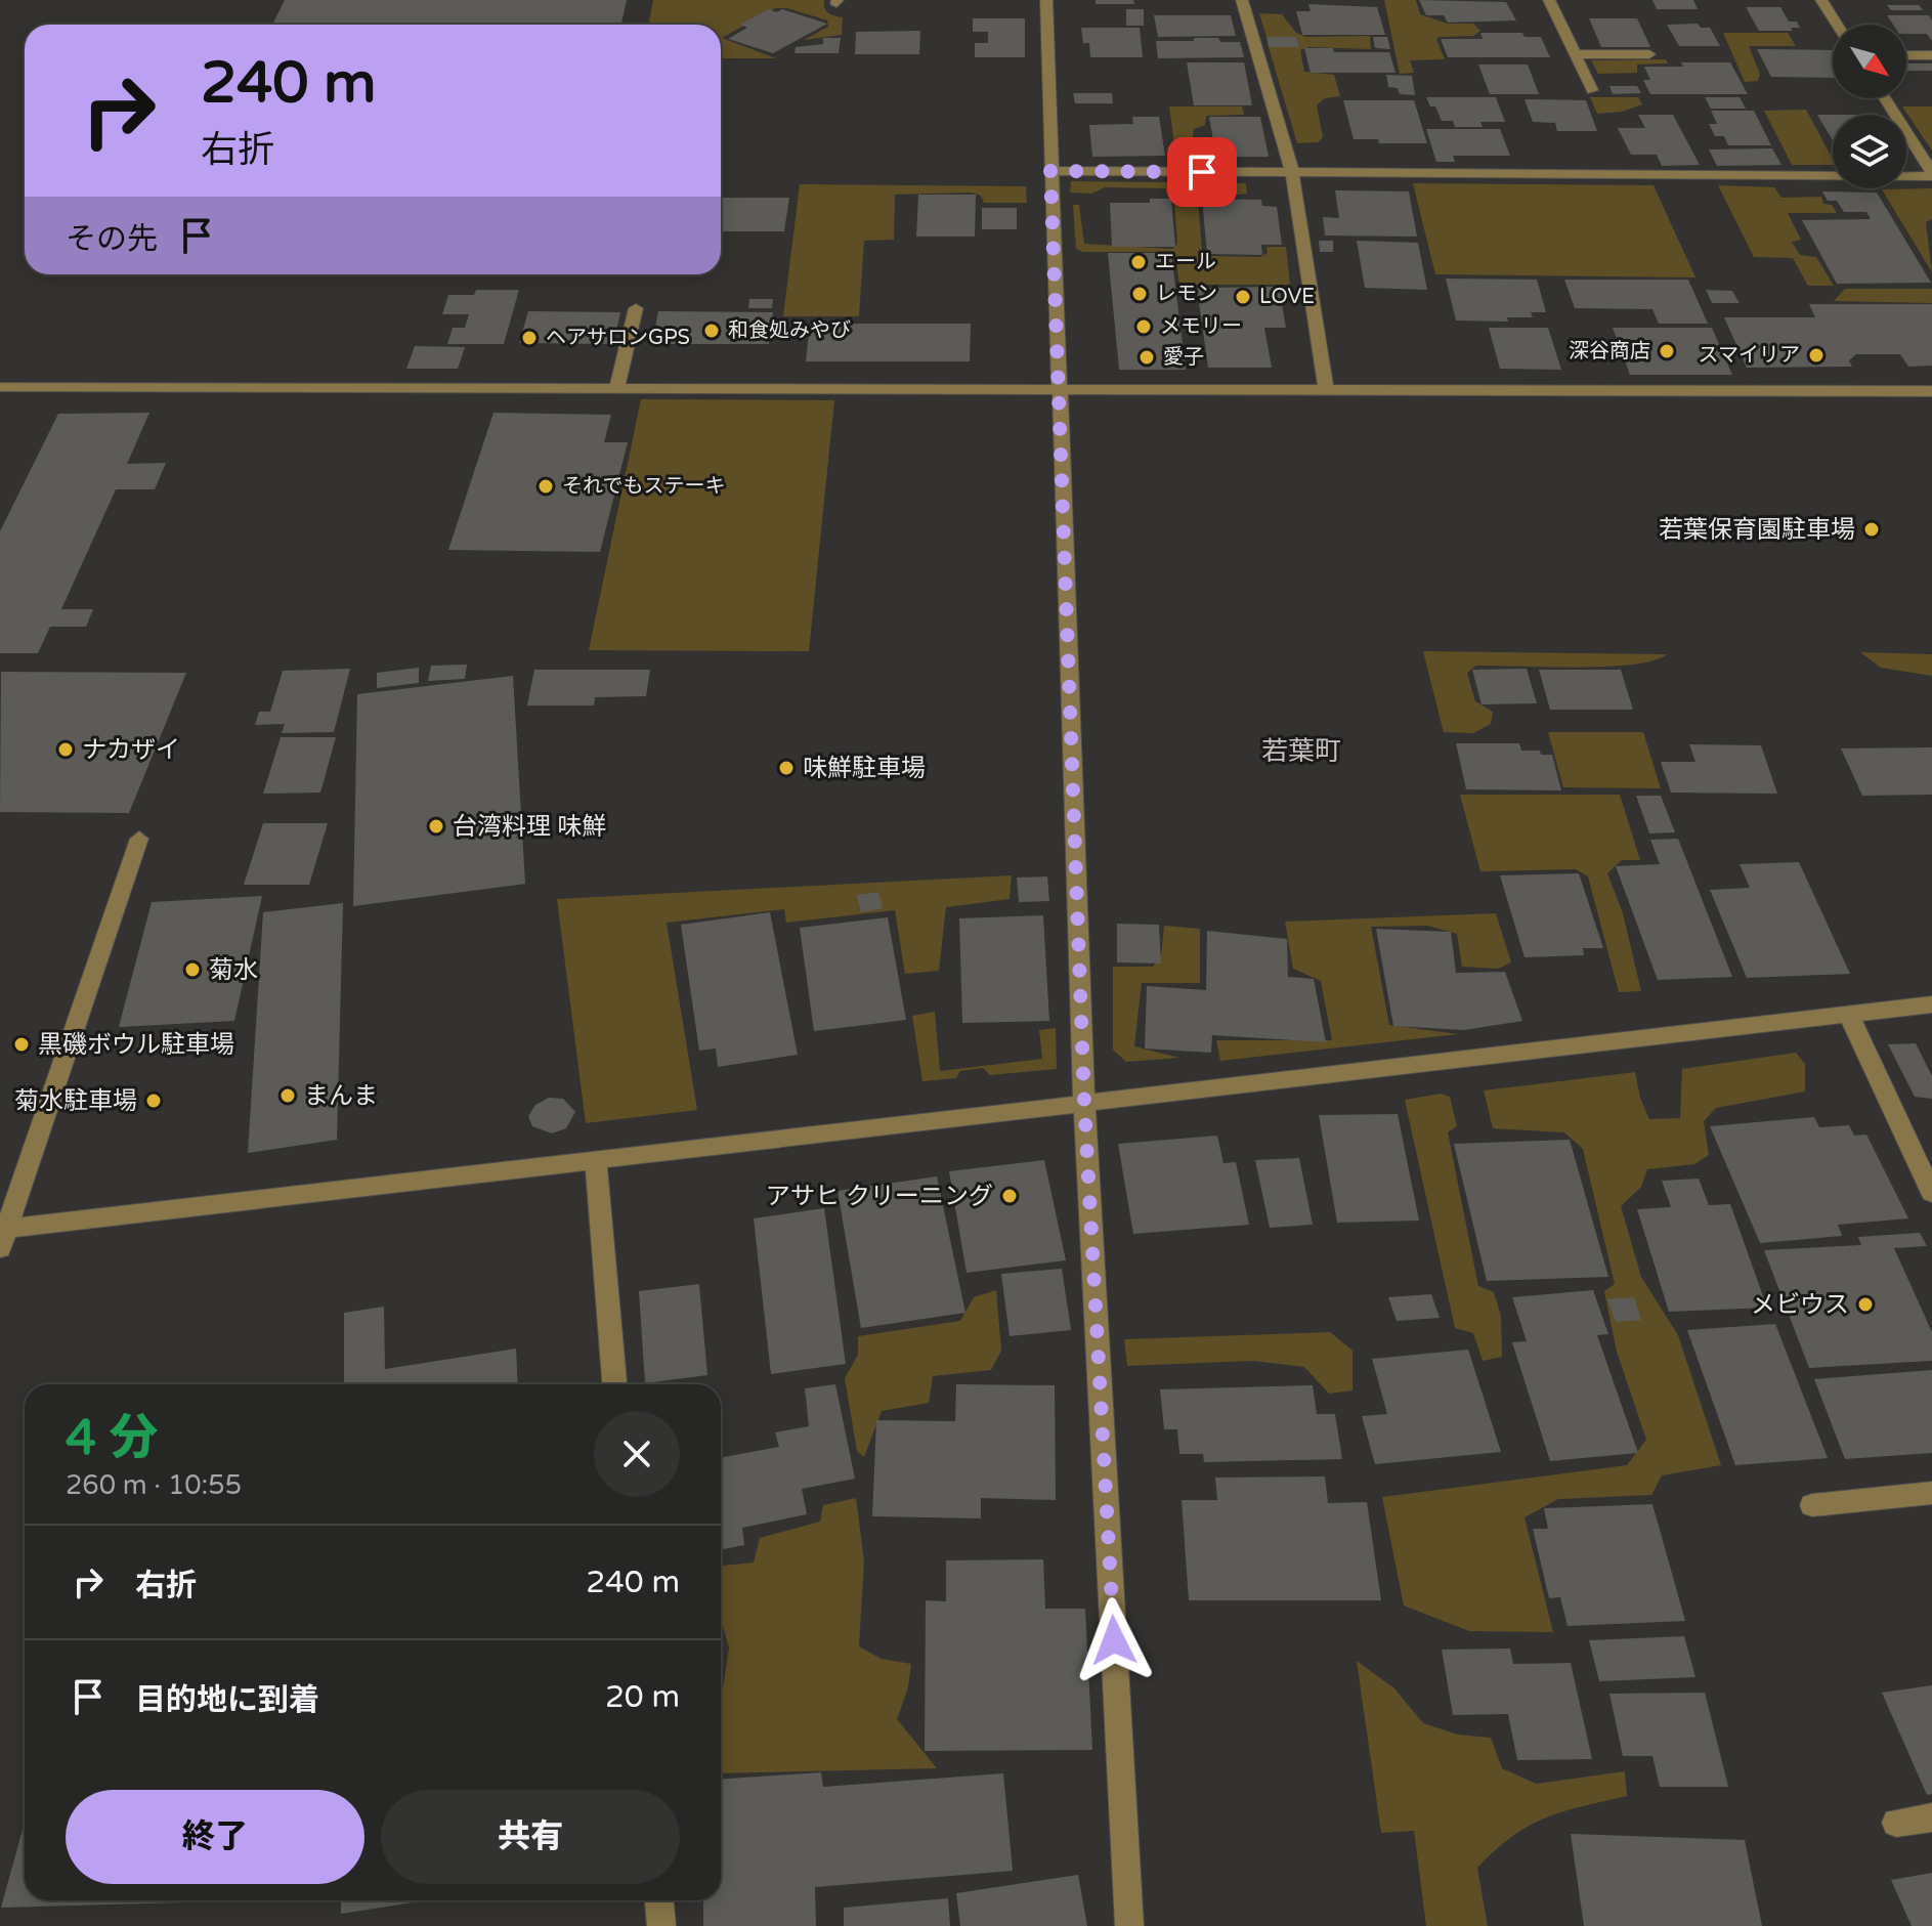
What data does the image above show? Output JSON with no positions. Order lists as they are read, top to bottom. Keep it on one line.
{"districts":["若葉町"],"places":["エール","レモン","LOVE","メモリー","和食処みやび","ヘアサロンGPS","深谷商店","スマイリア","愛子","それでもステーキ","若葉保育園駐車場","ナカザイ","味鮮駐車場","台湾料理 味鮮","菊水","黒磯ボウル駐車場","まんま","菊水駐車場","アサヒ クリーニング","メビウス"],"north":"bottom right","page":{"turn":["240 m","右折"],"then":"その先","heading":["4 分","260 m · 10:55"],"list":[{"name":"右折","value":"240 m"},{"name":"目的地に到着","value":"20 m"}],"buttons":["終了","共有"]}}
